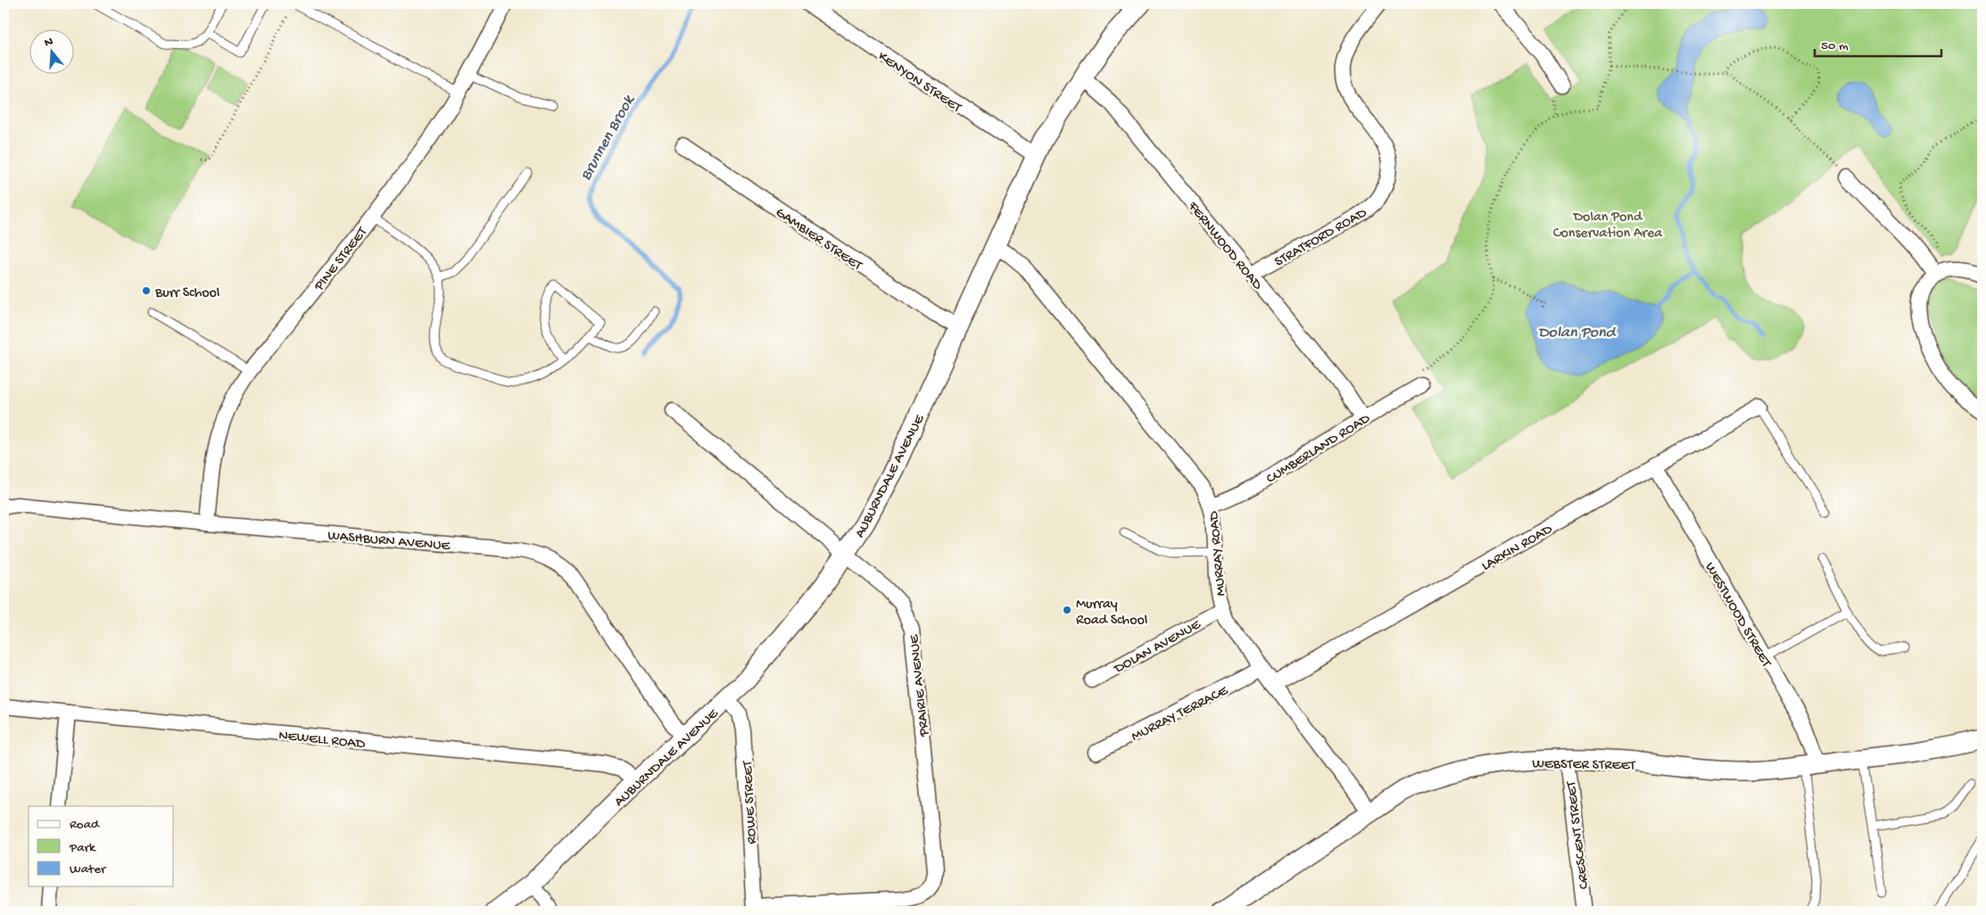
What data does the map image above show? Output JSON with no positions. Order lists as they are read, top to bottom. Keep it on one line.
{"streets":{"street":["KENYON STREET","STRATFORD ROAD","GAMBIER STREET","FERNWOOD ROAD","PINE STREET","CUMBERLAND ROAD","AUBURNDALE AVENUE","WASHBURN AVENUE","LARKIN ROAD","MURRAY ROAD","WESTWOOD STREET","DOLAN AVENUE","PRAIRIE AVENUE","MURRAY TERRACE","NEWELL ROAD","WEBSTER STREET","ROWE STREET","CRESCENT STREET"]},"crossings":[["KENYON STREET","AUBURNDALE AVENUE"],["STRATFORD ROAD","FERNWOOD ROAD"],["GAMBIER STREET","AUBURNDALE AVENUE"],["FERNWOOD ROAD","CUMBERLAND ROAD"],["FERNWOOD ROAD","AUBURNDALE AVENUE"],["PINE STREET","WASHBURN AVENUE"],["CUMBERLAND ROAD","MURRAY ROAD"],["AUBURNDALE AVENUE","WASHBURN AVENUE"],["AUBURNDALE AVENUE","MURRAY ROAD"],["AUBURNDALE AVENUE","PRAIRIE AVENUE"],["AUBURNDALE AVENUE","NEWELL ROAD"],["AUBURNDALE AVENUE","ROWE STREET"],["LARKIN ROAD","MURRAY ROAD"],["LARKIN ROAD","WESTWOOD STREET"],["MURRAY ROAD","DOLAN AVENUE"],["MURRAY ROAD","MURRAY TERRACE"],["MURRAY ROAD","WEBSTER STREET"],["WESTWOOD STREET","WEBSTER STREET"],["PRAIRIE AVENUE","ROWE STREET"],["WEBSTER STREET","CRESCENT STREET"]],"water":["Brunnen Brook","Dolan Pond"],"parks":["Dolan Pond Conservation Area"],"places":["Burr School","Murray Road School"],"legend":["Road","Park","Water"],"scale_bar":"50 m","north":"top"}
